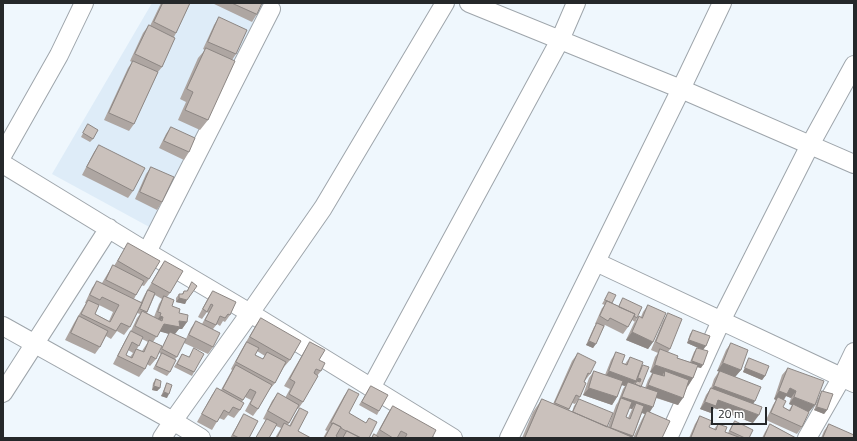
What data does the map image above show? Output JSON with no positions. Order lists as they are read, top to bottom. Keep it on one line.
{"scale_bar":"20 m"}
